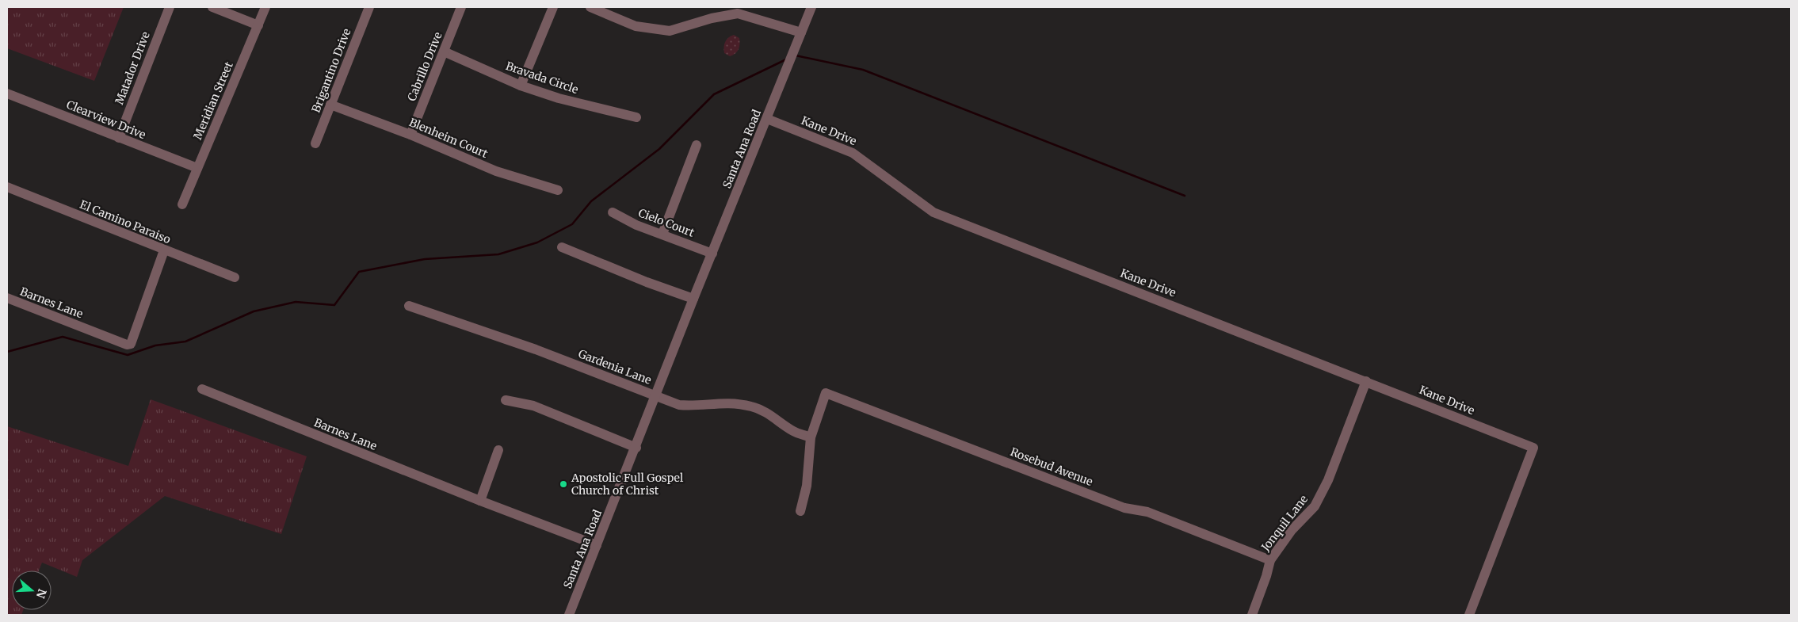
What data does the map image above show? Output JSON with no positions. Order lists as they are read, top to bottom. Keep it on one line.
{"streets":{"street":["Cabrillo Drive","Matador Drive","Brigantino Drive","Bravada Circle","Meridian Street","Clearview Drive","Kane Drive","Blenheim Court","Santa Ana Road","El Camino Paraiso","Cielo Court","Barnes Lane","Gardenia Lane","Rosebud Avenue","Jonquil Lane"]},"crossings":[["Cabrillo Drive","Bravada Circle"],["Cabrillo Drive","Blenheim Court"],["Matador Drive","Clearview Drive"],["Brigantino Drive","Blenheim Court"],["Meridian Street","Clearview Drive"],["Kane Drive","Santa Ana Road"],["Kane Drive","Jonquil Lane"],["Santa Ana Road","Cielo Court"],["Santa Ana Road","Barnes Lane"],["Santa Ana Road","Gardenia Lane"],["El Camino Paraiso","Barnes Lane"],["Gardenia Lane","Rosebud Avenue"],["Rosebud Avenue","Jonquil Lane"]],"places":["Apostolic Full Gospel Church of Christ"],"north":"right"}
